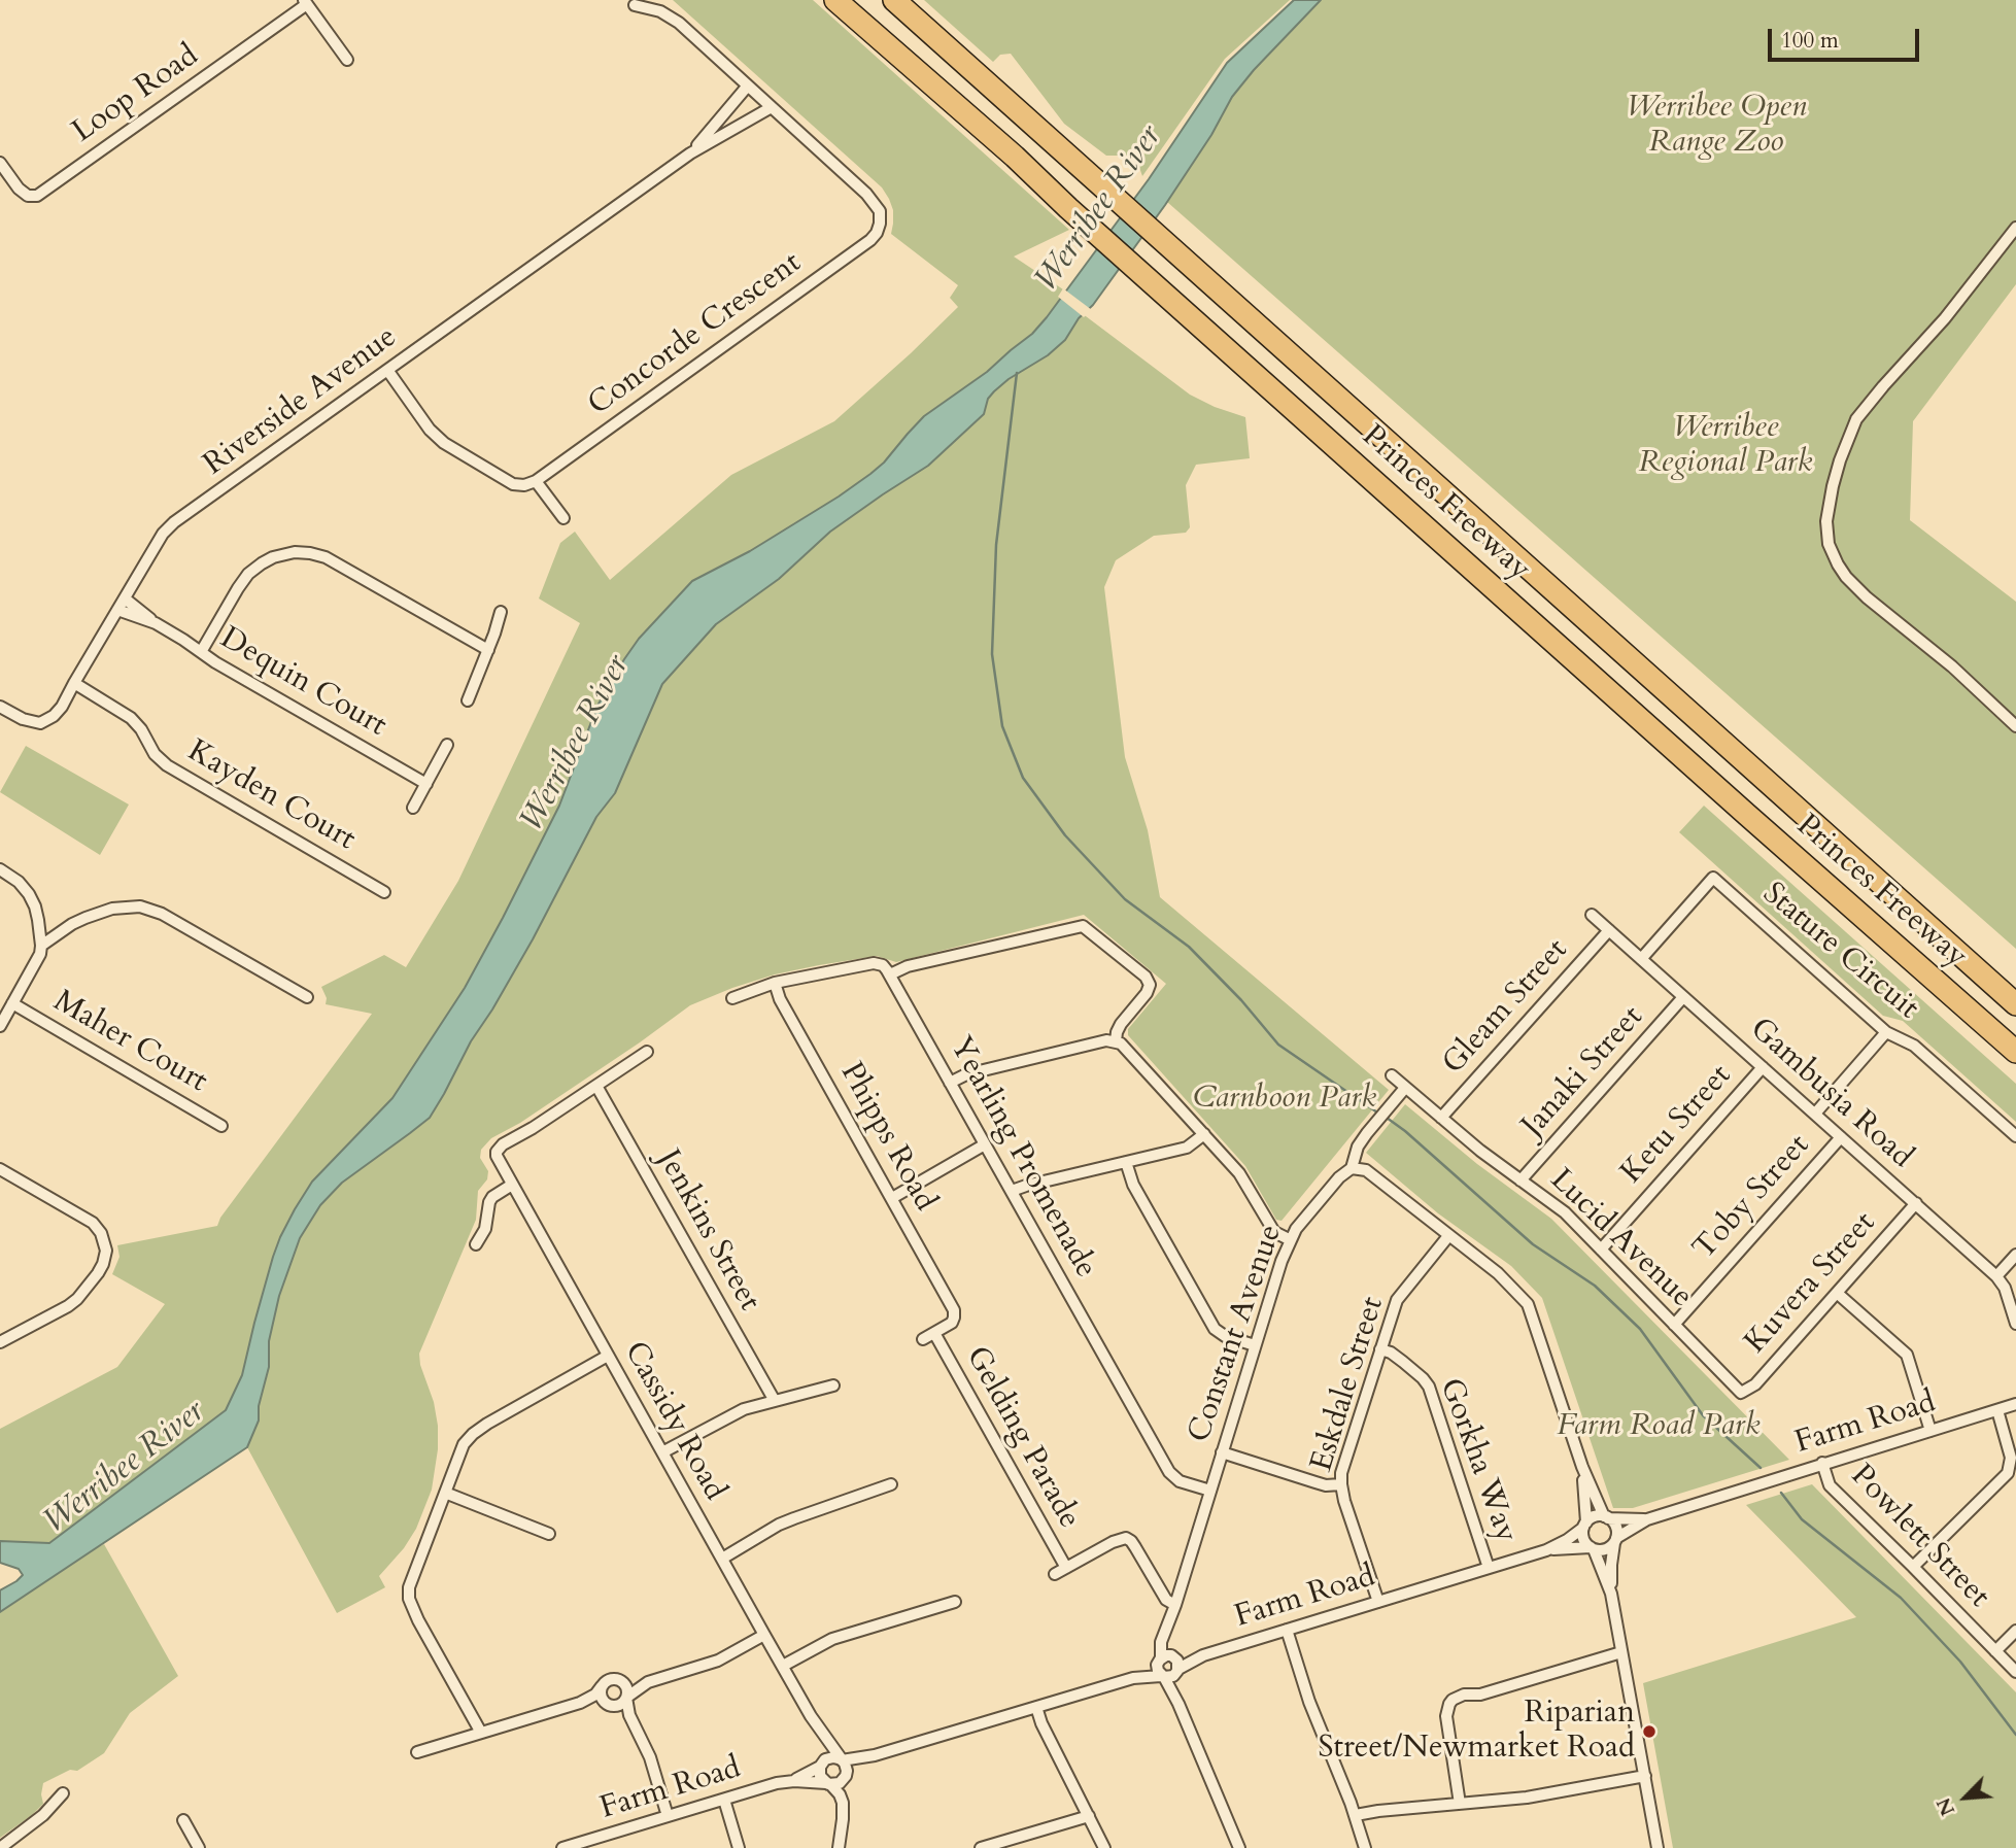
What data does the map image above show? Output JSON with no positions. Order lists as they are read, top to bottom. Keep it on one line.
{"streets":{"highway":["Princes Freeway"],"street":["Loop Road","Concorde Crescent","Riverside Avenue","Dequin Court","Kayden Court","Stature Circuit","Gleam Street","Maher Court","Janaki Street","Gambusia Road","Ketu Street","Phipps Road","Yearling Promenade","Toby Street","Jenkins Street","Lucid Avenue","Kuvera Street","Constant Avenue","Eskdale Street","Cassidy Road","Farm Road","Gelding Parade","Gorkha Way","Powlett Street"]},"crossings":[["Concorde Crescent","Riverside Avenue"],["Riverside Avenue","Dequin Court"],["Riverside Avenue","Kayden Court"],["Stature Circuit","Gambusia Road"],["Gleam Street","Gambusia Road"],["Gleam Street","Lucid Avenue"],["Janaki Street","Gambusia Road"],["Janaki Street","Lucid Avenue"],["Gambusia Road","Ketu Street"],["Gambusia Road","Toby Street"],["Gambusia Road","Kuvera Street"],["Ketu Street","Lucid Avenue"],["Phipps Road","Gelding Parade"],["Yearling Promenade","Constant Avenue"],["Toby Street","Lucid Avenue"],["Jenkins Street","Cassidy Road"],["Lucid Avenue","Kuvera Street"],["Lucid Avenue","Constant Avenue"],["Constant Avenue","Farm Road"],["Eskdale Street","Farm Road"],["Eskdale Street","Gorkha Way"],["Cassidy Road","Farm Road"],["Farm Road","Gorkha Way"],["Farm Road","Powlett Street"]],"water":["Werribee River"],"parks":["Werribee Open Range Zoo","Werribee Regional Park","Carnboon Park","Farm Road Park"],"places":["Riparian Street/Newmarket Road"],"scale_bar":"100 m","north":"bottom left"}
